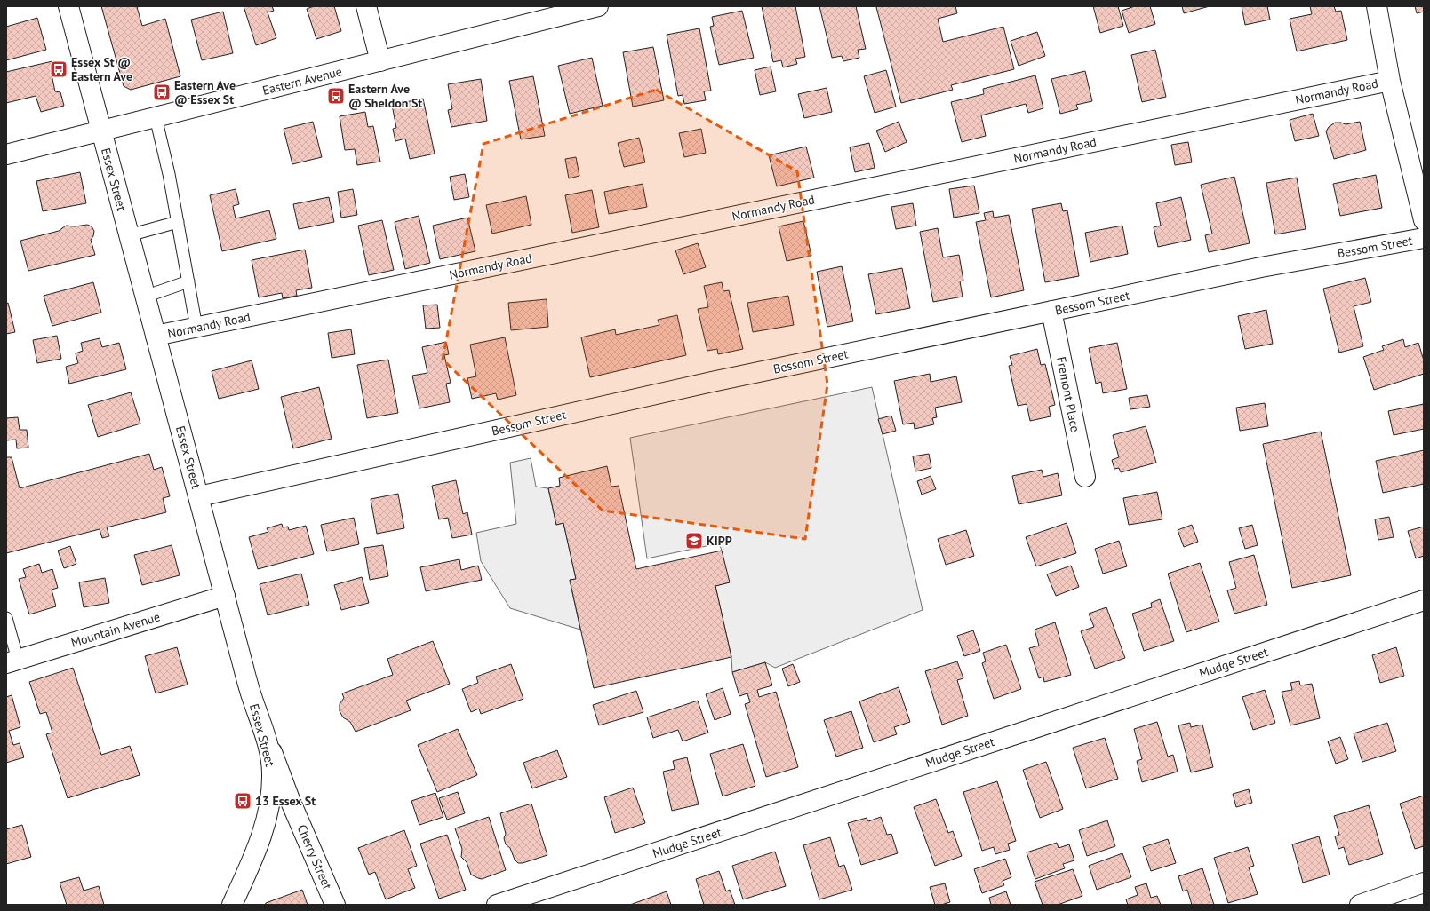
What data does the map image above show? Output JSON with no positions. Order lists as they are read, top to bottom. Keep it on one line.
{"streets":{"street":["Eastern Avenue","Normandy Road","Essex Street","Bessom Street","Fremont Place","Mountain Avenue","Mudge Street","Cherry Street"]},"crossings":[["Eastern Avenue","Essex Street"],["Normandy Road","Essex Street"],["Essex Street","Bessom Street"],["Essex Street","Mountain Avenue"],["Essex Street","Cherry Street"],["Bessom Street","Fremont Place"]],"places":{"bus stop":["Essex St @ Eastern Ave","Eastern Ave @ Essex St","Eastern Ave @ Sheldon St","13 Essex St"],"school or university":["KIPP"]}}
